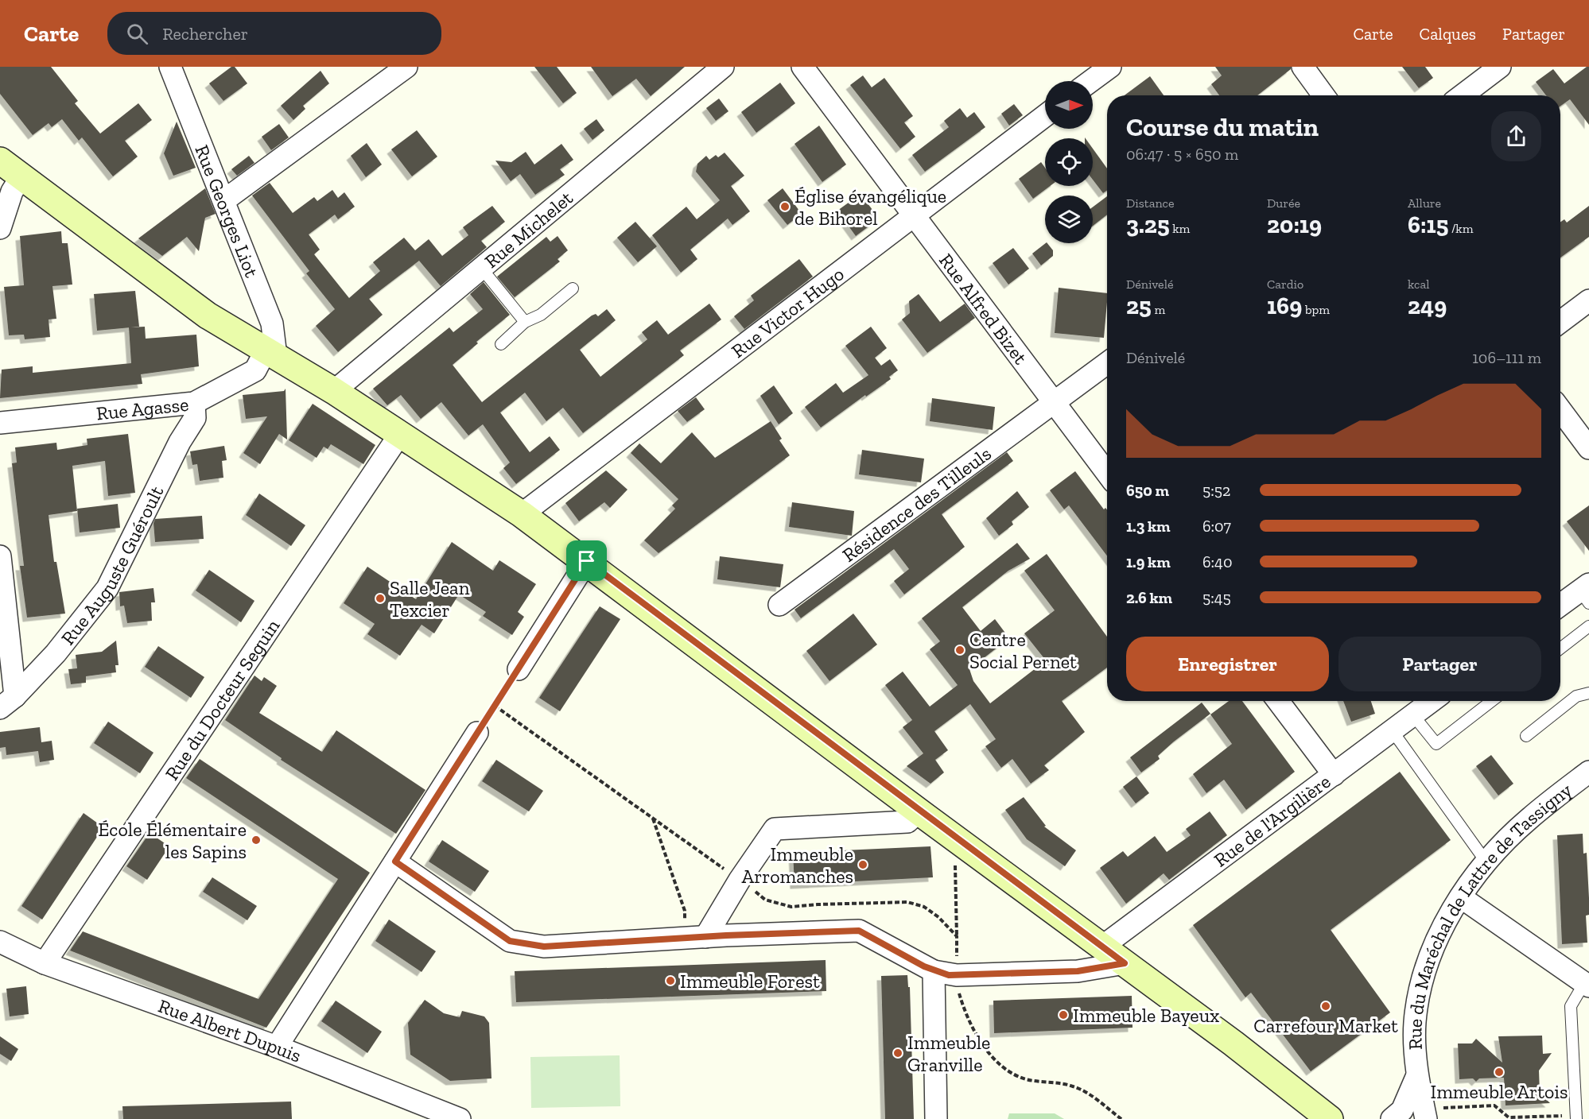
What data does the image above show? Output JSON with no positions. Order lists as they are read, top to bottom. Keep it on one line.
{"streets":{"street":["Rue Georges Liot","Rue Michelet","Rue Alfred Bizet","Rue Victor Hugo","Rue Agasse","Résidence des Tilleuls","Rue Auguste Guéroult","Rue du Docteur Seguin","Rue de l'Argilière","Rue du Maréchal de Lattre de Tassigny","Rue Albert Dupuis"]},"crossings":[["Rue Georges Liot","Rue Agasse"],["Rue Alfred Bizet","Rue Victor Hugo"],["Rue Alfred Bizet","Résidence des Tilleuls"],["Rue Agasse","Rue Auguste Guéroult"],["Rue du Docteur Seguin","Rue Albert Dupuis"]],"places":["Église évangélique de Bihorel","Salle Jean Texcier","Centre Social Pernet","École Élémentaire les Sapins","Immeuble Arromanches","Immeuble Forest","Carrefour Market","Immeuble Bayeux","Immeuble Granville","Immeuble Artois"],"north":"right","page":{"header":"Carte","search":"Rechercher","nav":["Carte","Calques","Partager"],"heading":["Course du matin","06:47 · 5 × 650 m"],"stats":[["Distance","3.25 km"],["Durée","20:19"],["Allure","6:15 /km"],["Dénivelé","25 m"],["Cardio","169 bpm"],["kcal","249"]],"chart":["Dénivelé","106–111 m"],"list":[{"name":"650 m","note":"5:52"},{"name":"1.3 km","note":"6:07"},{"name":"1.9 km","note":"6:40"},{"name":"2.6 km","note":"5:45"}],"buttons":["Enregistrer","Partager"]}}
